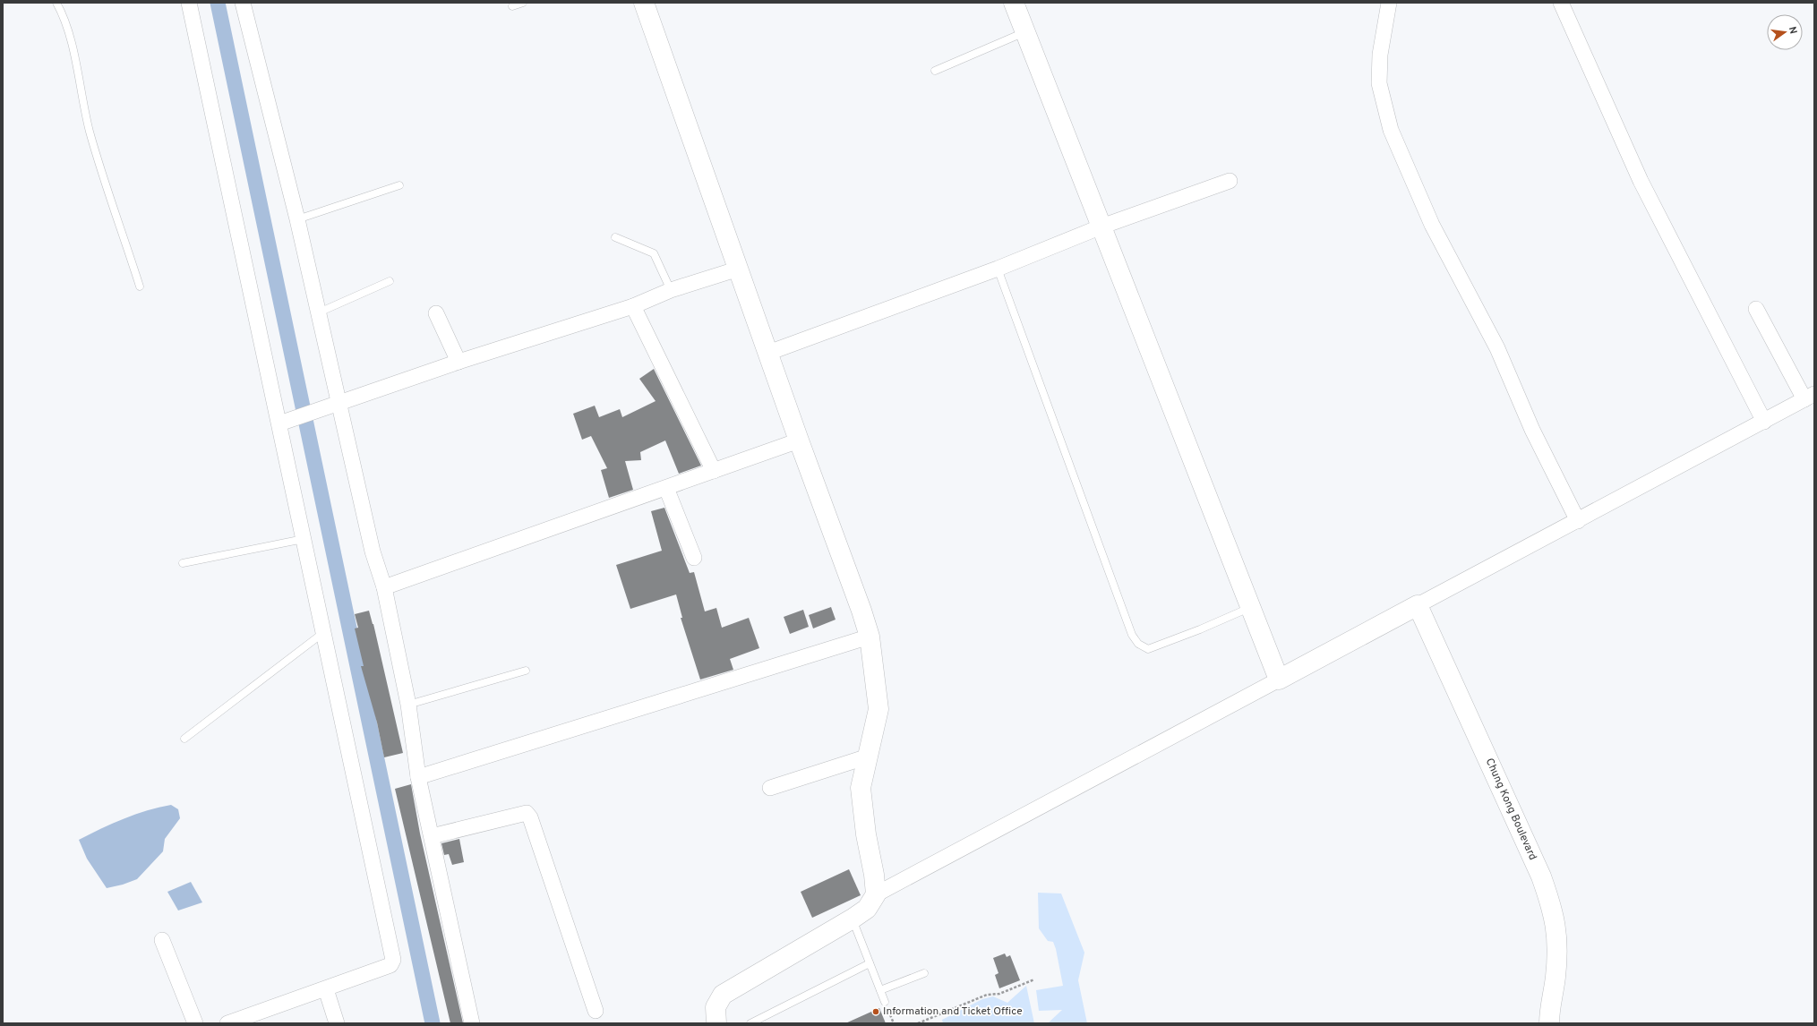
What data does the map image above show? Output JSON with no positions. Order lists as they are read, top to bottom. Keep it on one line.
{"streets":{"main road":["Chung Kong Boulevard"]},"places":["Information and Ticket Office"],"north":"right"}
